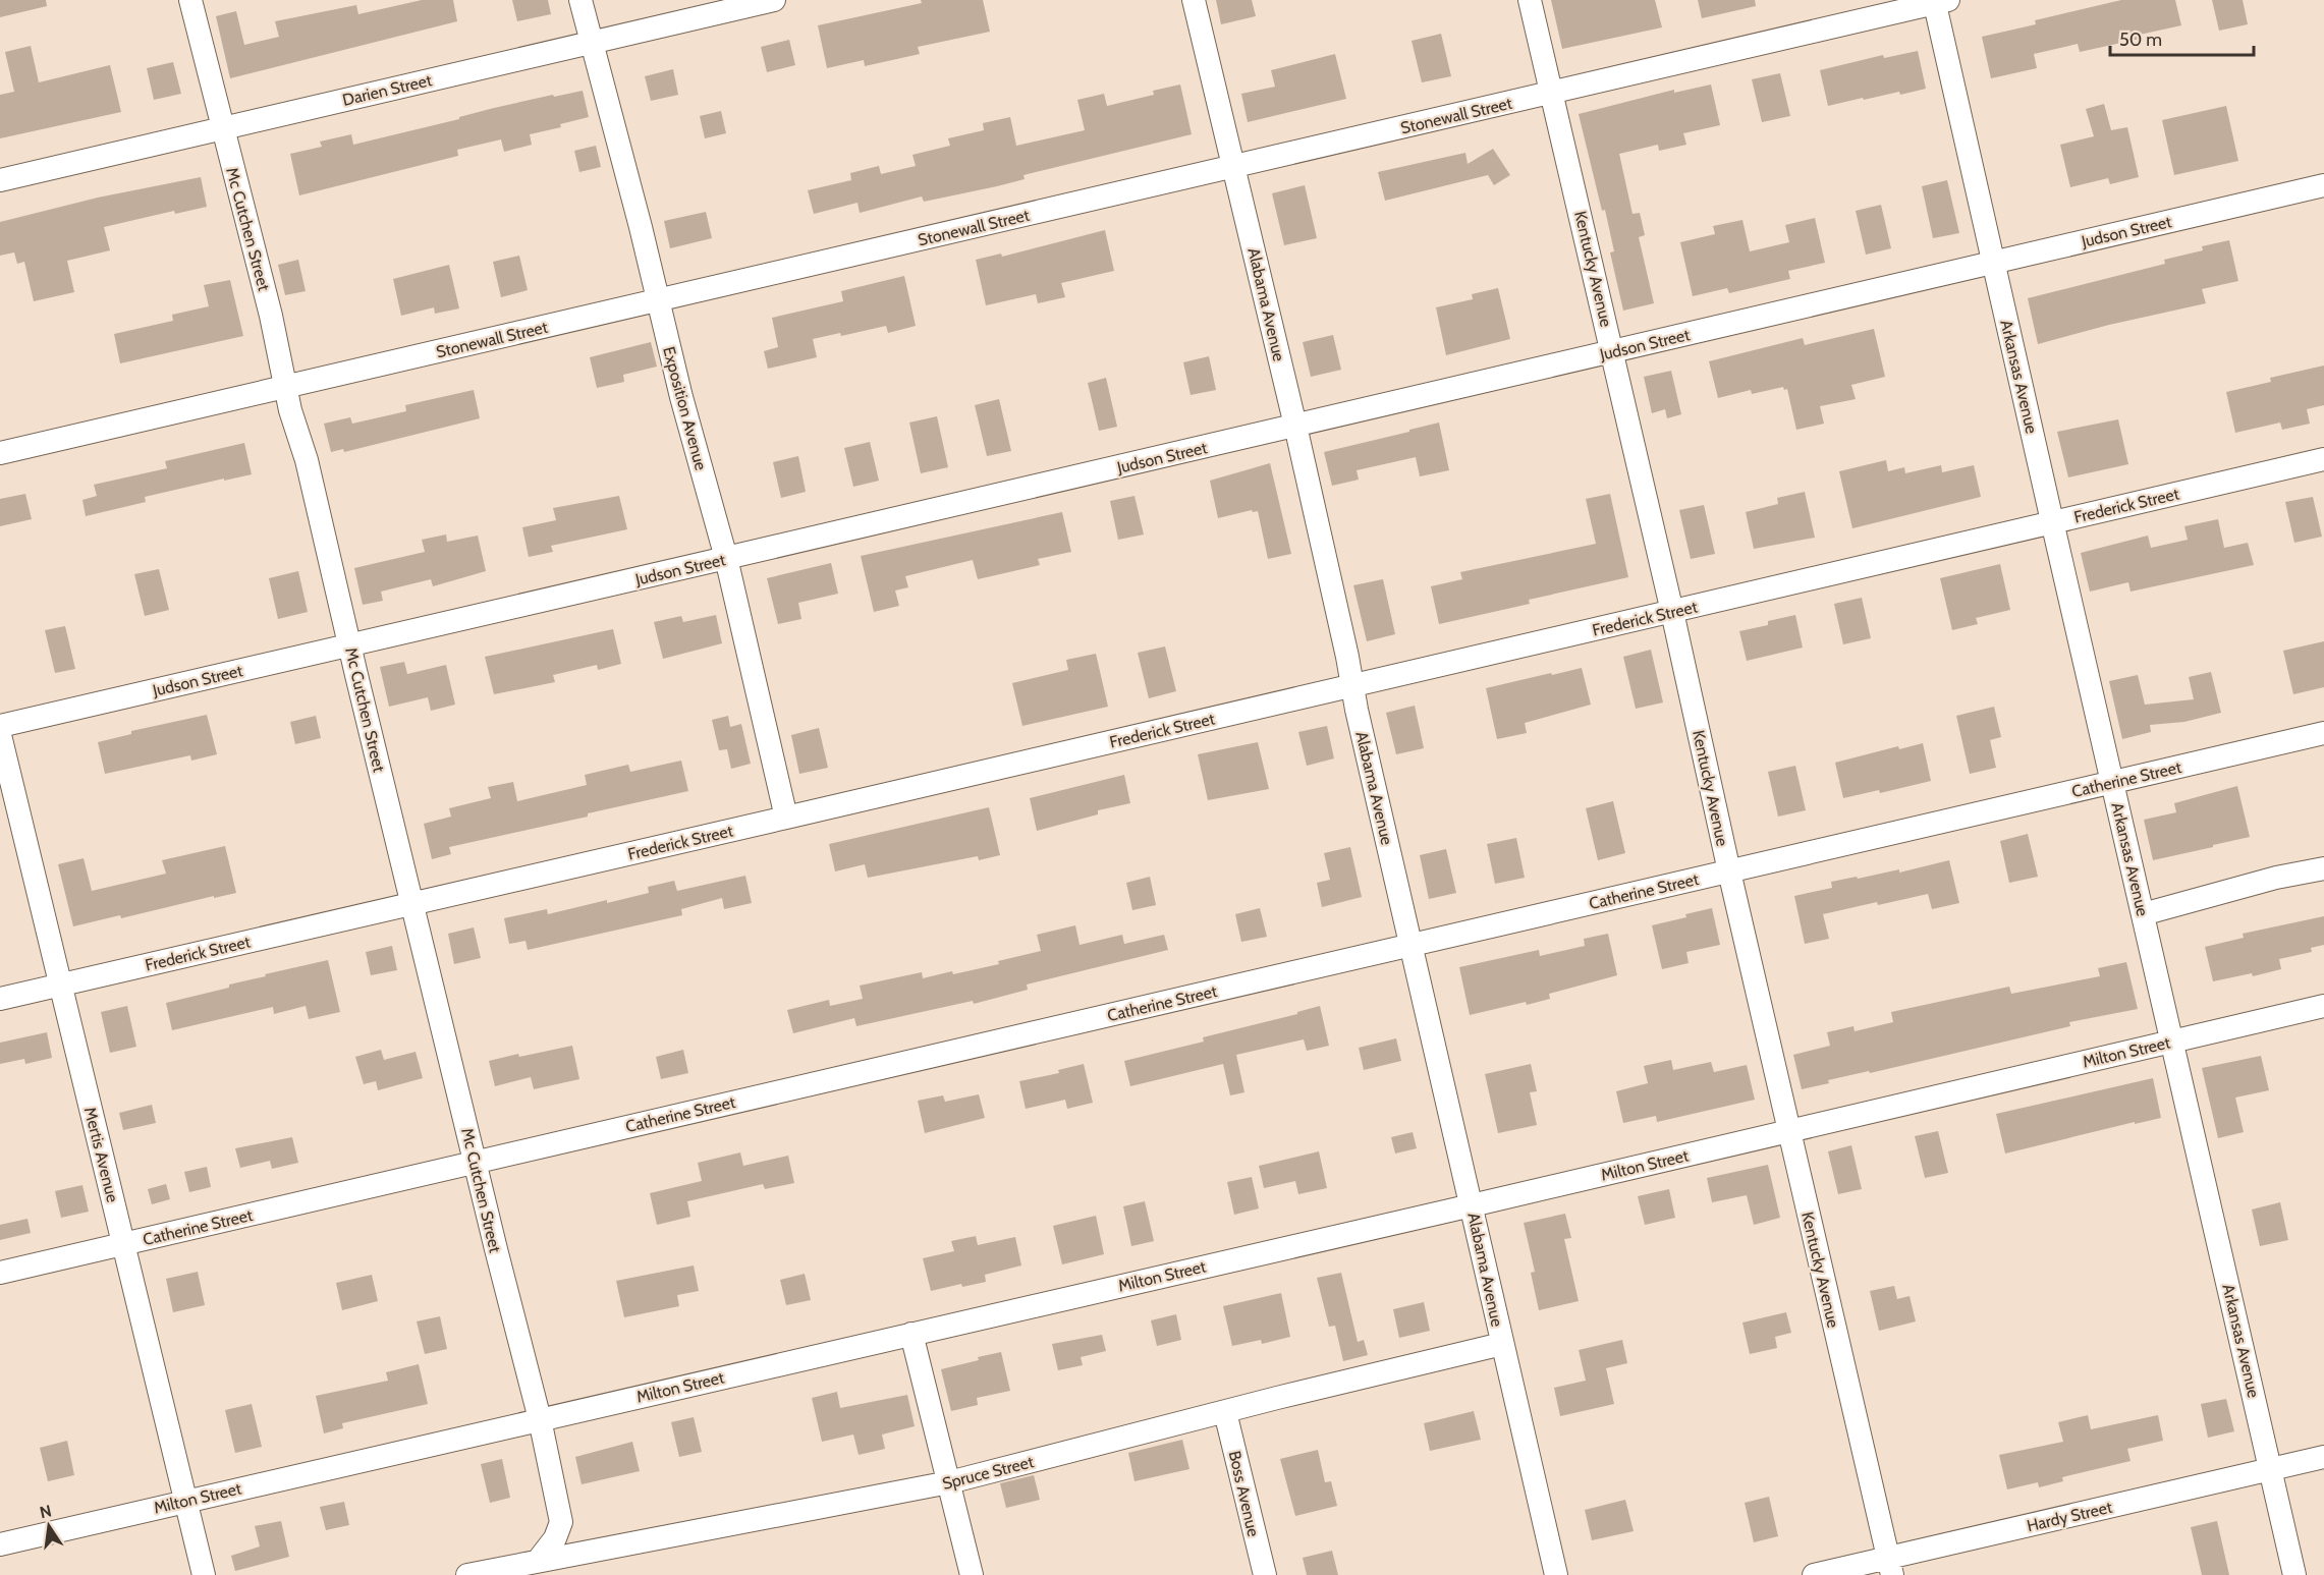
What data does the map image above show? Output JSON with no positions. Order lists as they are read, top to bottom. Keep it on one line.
{"streets":{"street":["Darien Street","Stonewall Street","Mc Cutchen Street","Judson Street","Kentucky Avenue","Alabama Avenue","Arkansas Avenue","Exposition Avenue","Frederick Street","Catherine Street","Milton Street","Mertis Avenue","Spruce Street","Boss Avenue","Hardy Street"]},"crossings":[["Darien Street","Mc Cutchen Street"],["Darien Street","Exposition Avenue"],["Stonewall Street","Mc Cutchen Street"],["Stonewall Street","Kentucky Avenue"],["Stonewall Street","Alabama Avenue"],["Stonewall Street","Arkansas Avenue"],["Stonewall Street","Exposition Avenue"],["Mc Cutchen Street","Judson Street"],["Mc Cutchen Street","Frederick Street"],["Mc Cutchen Street","Catherine Street"],["Mc Cutchen Street","Milton Street"],["Mc Cutchen Street","Spruce Street"],["Judson Street","Kentucky Avenue"],["Judson Street","Alabama Avenue"],["Judson Street","Arkansas Avenue"],["Judson Street","Exposition Avenue"],["Kentucky Avenue","Frederick Street"],["Kentucky Avenue","Catherine Street"],["Kentucky Avenue","Milton Street"],["Kentucky Avenue","Hardy Street"],["Alabama Avenue","Frederick Street"],["Alabama Avenue","Catherine Street"],["Alabama Avenue","Milton Street"],["Alabama Avenue","Spruce Street"],["Arkansas Avenue","Frederick Street"],["Arkansas Avenue","Catherine Street"],["Arkansas Avenue","Milton Street"],["Arkansas Avenue","Hardy Street"],["Exposition Avenue","Frederick Street"],["Frederick Street","Mertis Avenue"],["Catherine Street","Mertis Avenue"],["Milton Street","Mertis Avenue"],["Spruce Street","Boss Avenue"]],"scale_bar":"50 m","north":"top"}
